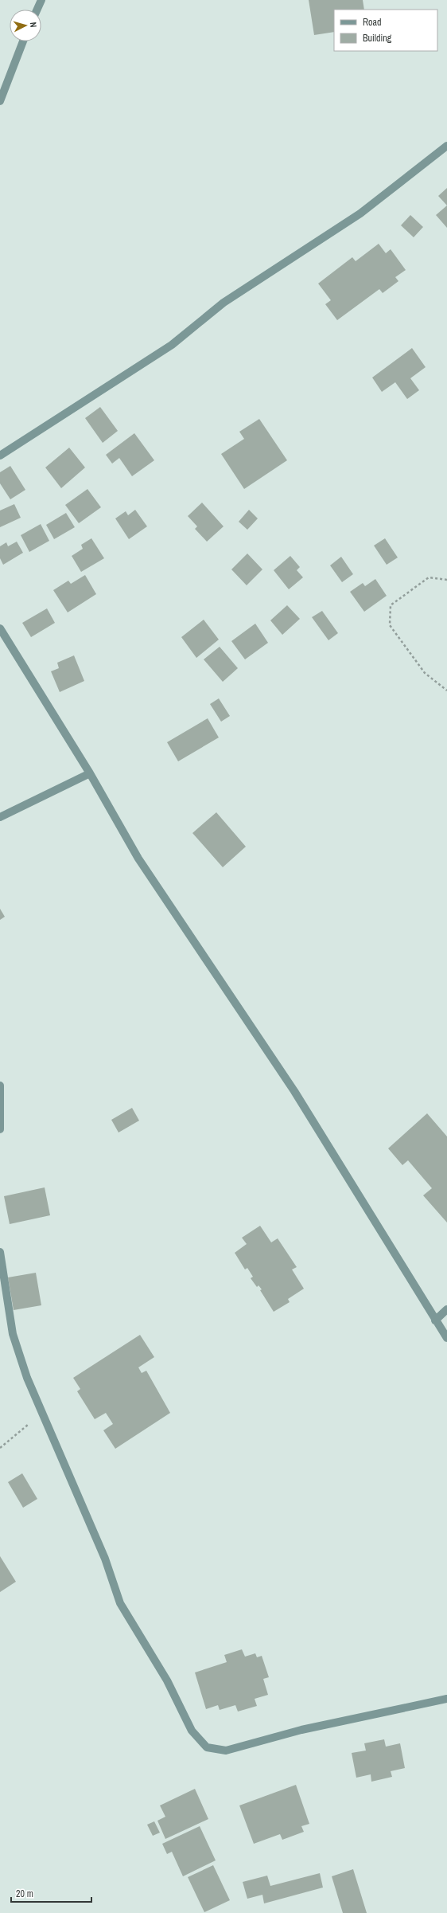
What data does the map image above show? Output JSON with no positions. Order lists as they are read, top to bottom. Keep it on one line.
{"legend":["Road","Building"],"scale_bar":"20 m","north":"right"}
